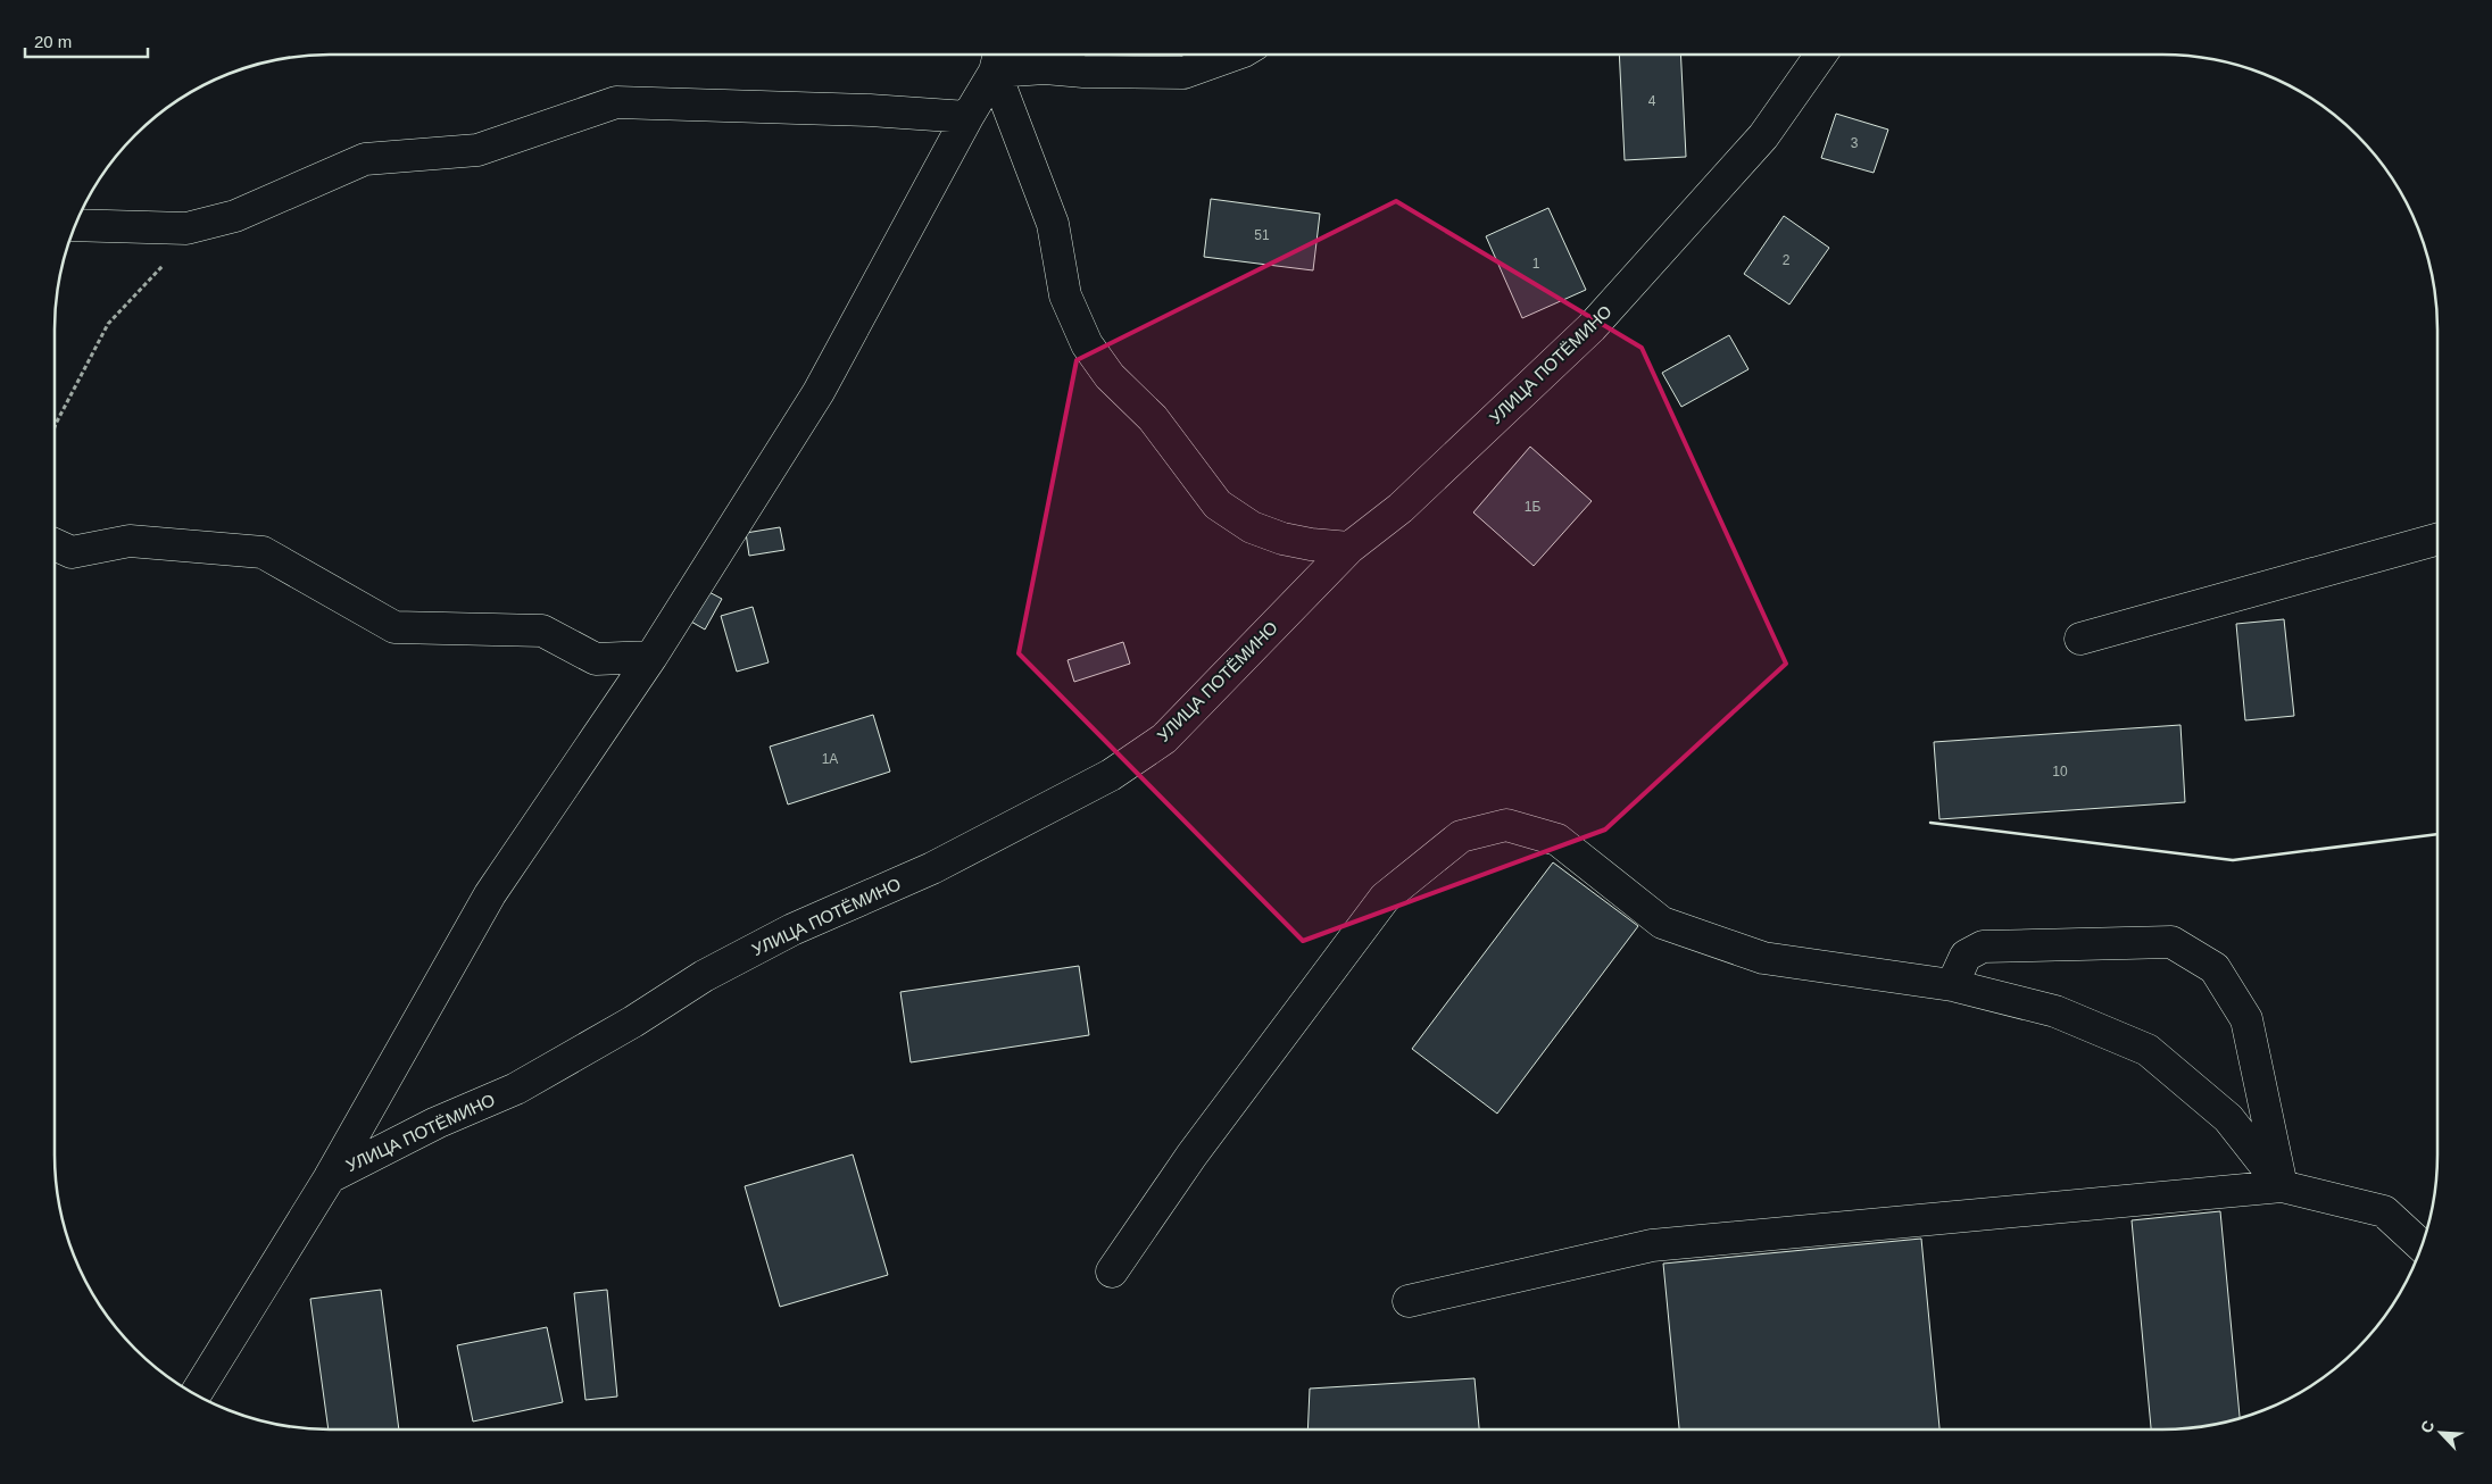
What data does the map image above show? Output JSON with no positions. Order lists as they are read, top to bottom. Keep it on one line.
{"streets":{"street":["УЛИЦА ПОТЁМИНО"]},"house_numbers":["4","3","51","2","1","1Б","1А","10"],"scale_bar":"20 m","north":"top left"}
